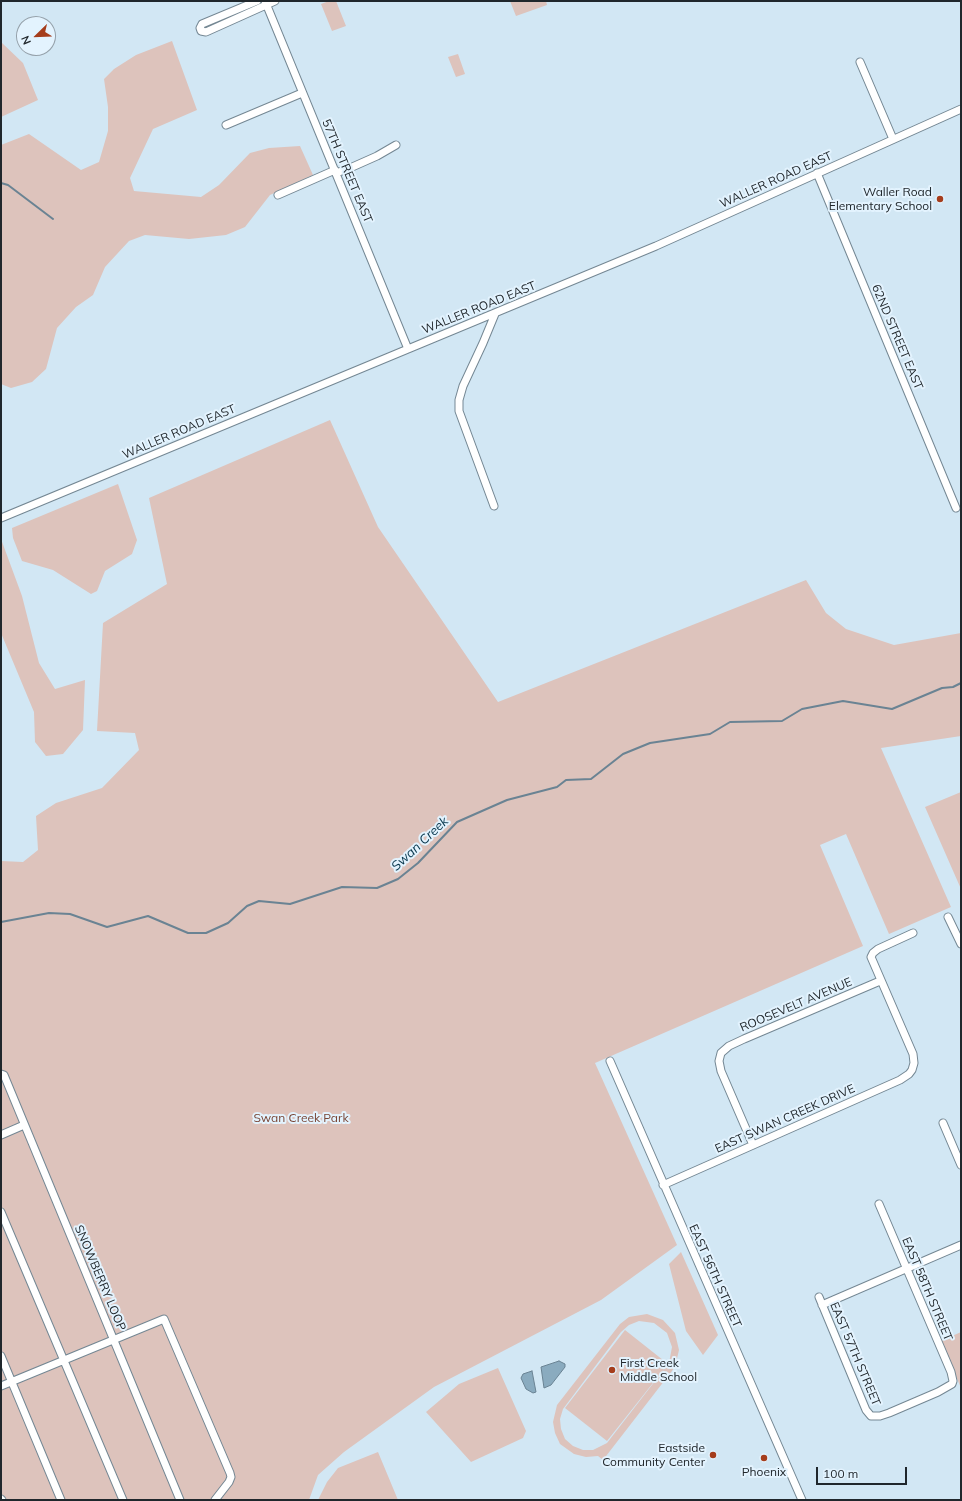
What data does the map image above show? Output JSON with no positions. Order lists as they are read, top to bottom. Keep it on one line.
{"streets":{"street":["57TH STREET EAST","WALLER ROAD EAST","62ND STREET EAST","ROOSEVELT AVENUE","EAST SWAN CREEK DRIVE","EAST 56TH STREET","SNOWBERRY LOOP","EAST 58TH STREET","EAST 57TH STREET"]},"crossings":[["57TH STREET EAST","WALLER ROAD EAST"],["WALLER ROAD EAST","62ND STREET EAST"],["ROOSEVELT AVENUE","EAST SWAN CREEK DRIVE"],["EAST SWAN CREEK DRIVE","EAST 56TH STREET"],["EAST 58TH STREET","EAST 57TH STREET"]],"water":["Swan Creek"],"parks":["Swan Creek Park"],"places":["Waller Road Elementary School","First Creek Middle School","Eastside Community Center","Phoenix"],"scale_bar":"100 m","north":"bottom left"}
